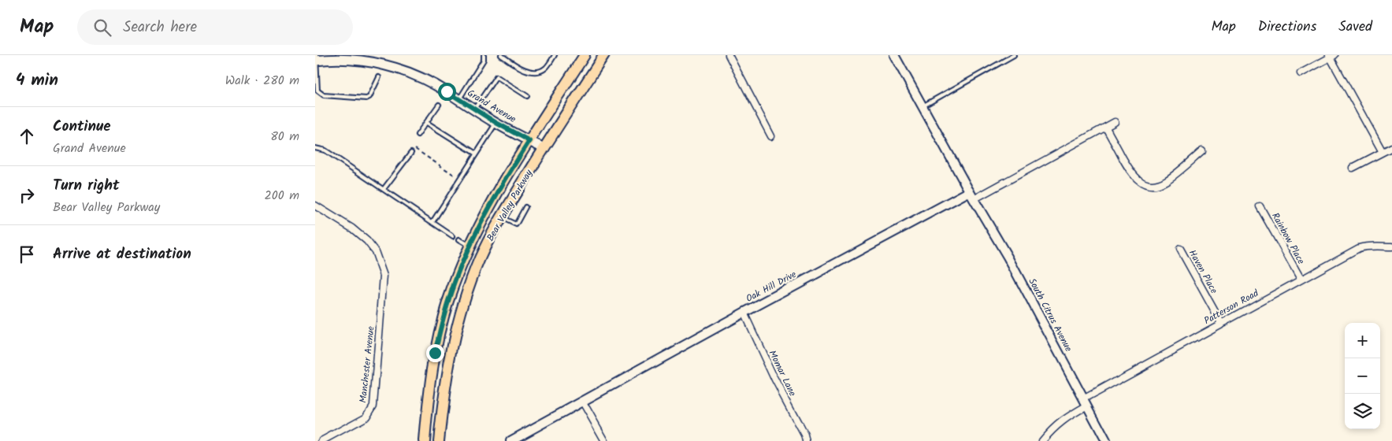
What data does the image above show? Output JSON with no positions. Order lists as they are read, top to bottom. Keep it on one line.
{"streets":{"main road":["Grand Avenue","Bear Valley Parkway"],"street":["Rainbow Place","Haven Place","Oak Hill Drive","Patterson Road","South Citrus Avenue","Manchester Avenue","Momar Lane"]},"crossings":[["Grand Avenue","Bear Valley Parkway"],["Rainbow Place","Patterson Road"],["Haven Place","Patterson Road"],["Oak Hill Drive","South Citrus Avenue"],["Oak Hill Drive","Momar Lane"],["Patterson Road","South Citrus Avenue"]],"page":{"header":"Map","search":"Search here","nav":["Map","Directions","Saved"],"heading":["4 min","Walk · 280 m"],"list":[["Continue","Grand Avenue","80 m"],["Turn right","Bear Valley Parkway","200 m"],"Arrive at destination"],"map_buttons":["+","−"]}}
